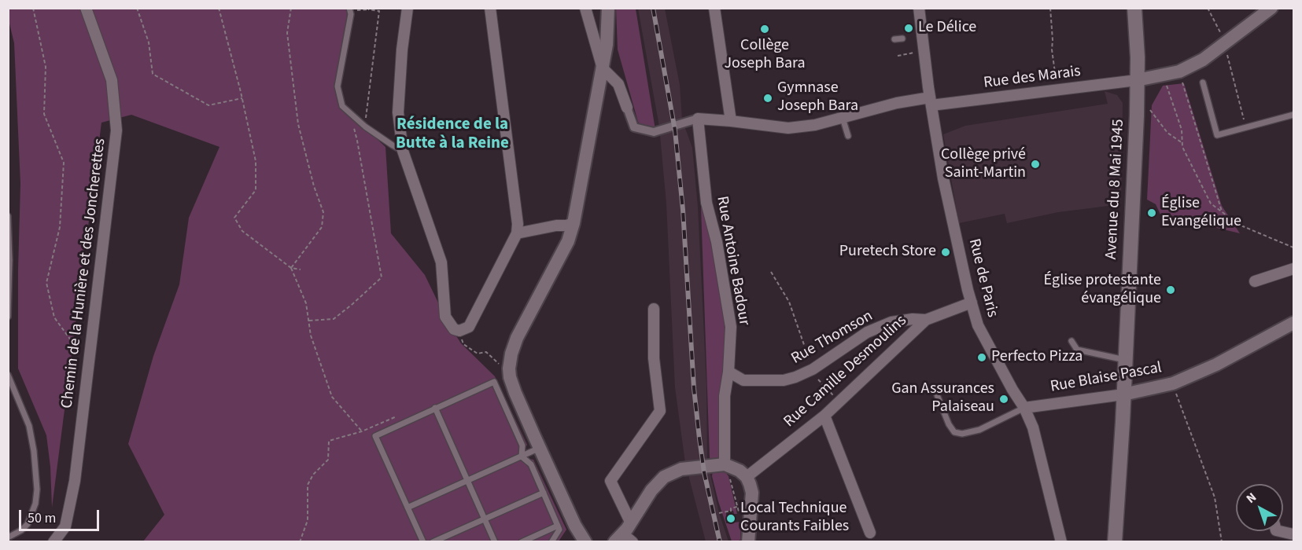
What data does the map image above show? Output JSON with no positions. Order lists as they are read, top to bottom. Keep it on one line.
{"streets":{"main road":["Avenue du 8 Mai 1945"],"street":["Rue des Marais","Rue Antoine Badour","Chemin de la Hunière et des Joncherettes","Rue de Paris","Rue Thomson","Rue Camille Desmoulins","Rue Blaise Pascal"]},"crossings":[["Rue des Marais","Avenue du 8 Mai 1945"],["Rue des Marais","Rue Antoine Badour"],["Rue des Marais","Rue de Paris"],["Avenue du 8 Mai 1945","Rue Blaise Pascal"],["Rue Antoine Badour","Rue Thomson"],["Rue de Paris","Rue Camille Desmoulins"],["Rue de Paris","Rue Blaise Pascal"],["Rue Thomson","Rue Camille Desmoulins"]],"districts":["Résidence de la Butte à la Reine"],"places":["Le Délice","Collège Joseph Bara","Gymnase Joseph Bara","Collège privé Saint-Martin","Église Evangélique","Puretech Store","Église protestante évangélique","Perfecto Pizza","Gan Assurances Palaiseau","Local Technique Courants Faibles"],"scale_bar":"50 m","north":"top left"}
